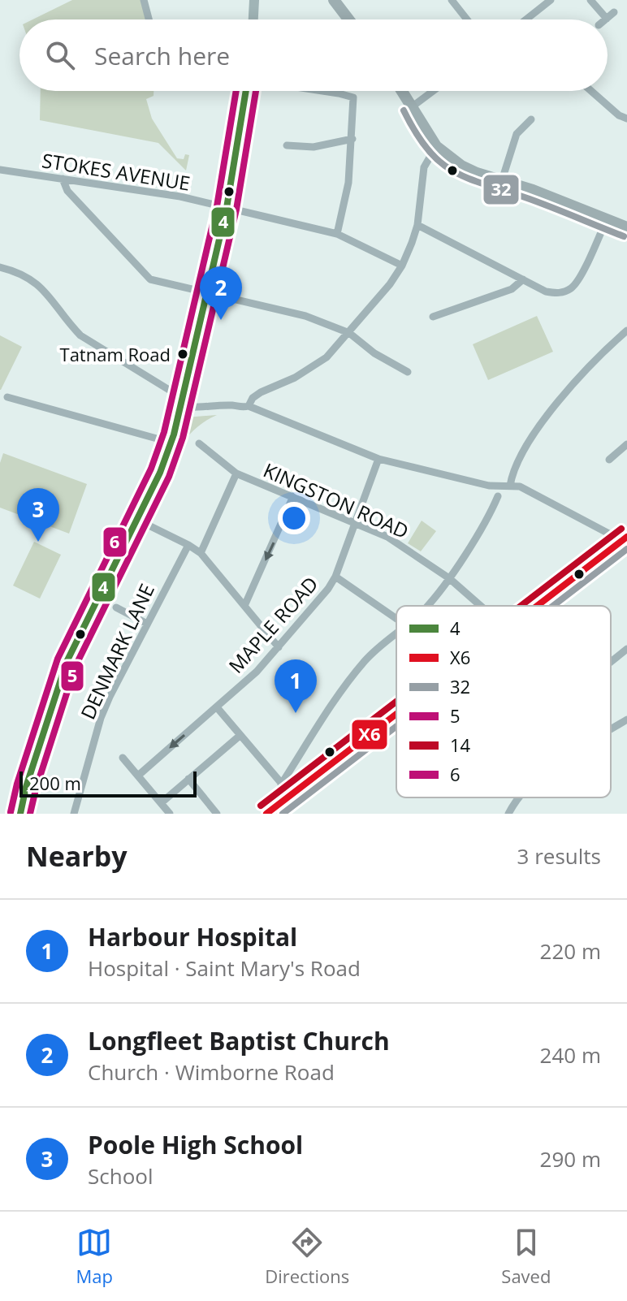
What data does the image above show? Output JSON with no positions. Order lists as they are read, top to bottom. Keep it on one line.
{"streets":{"street":["STOKES AVENUE","KINGSTON ROAD","MAPLE ROAD","DENMARK LANE"]},"crossings":[["KINGSTON ROAD","MAPLE ROAD"]],"places":["Tatnam Road"],"lines":["transit line 4","transit line 5","transit line 6","transit line 32","transit line 14","transit line X6"],"legend":["4","X6","32","5","14","6"],"scale_bar":"200 m","page":{"search":"Search here","pins":["2","3","1"],"scale":"200 m","heading":["Nearby","3 results"],"list":[{"mark":"1","name":"Harbour Hospital","note":"Hospital · Saint Mary's Road","value":"220 m"},{"mark":"2","name":"Longfleet Baptist Church","note":"Church · Wimborne Road","value":"240 m"},{"mark":"3","name":"Poole High School","note":"School","value":"290 m"}],"nav":["Map","Directions","Saved"]}}
